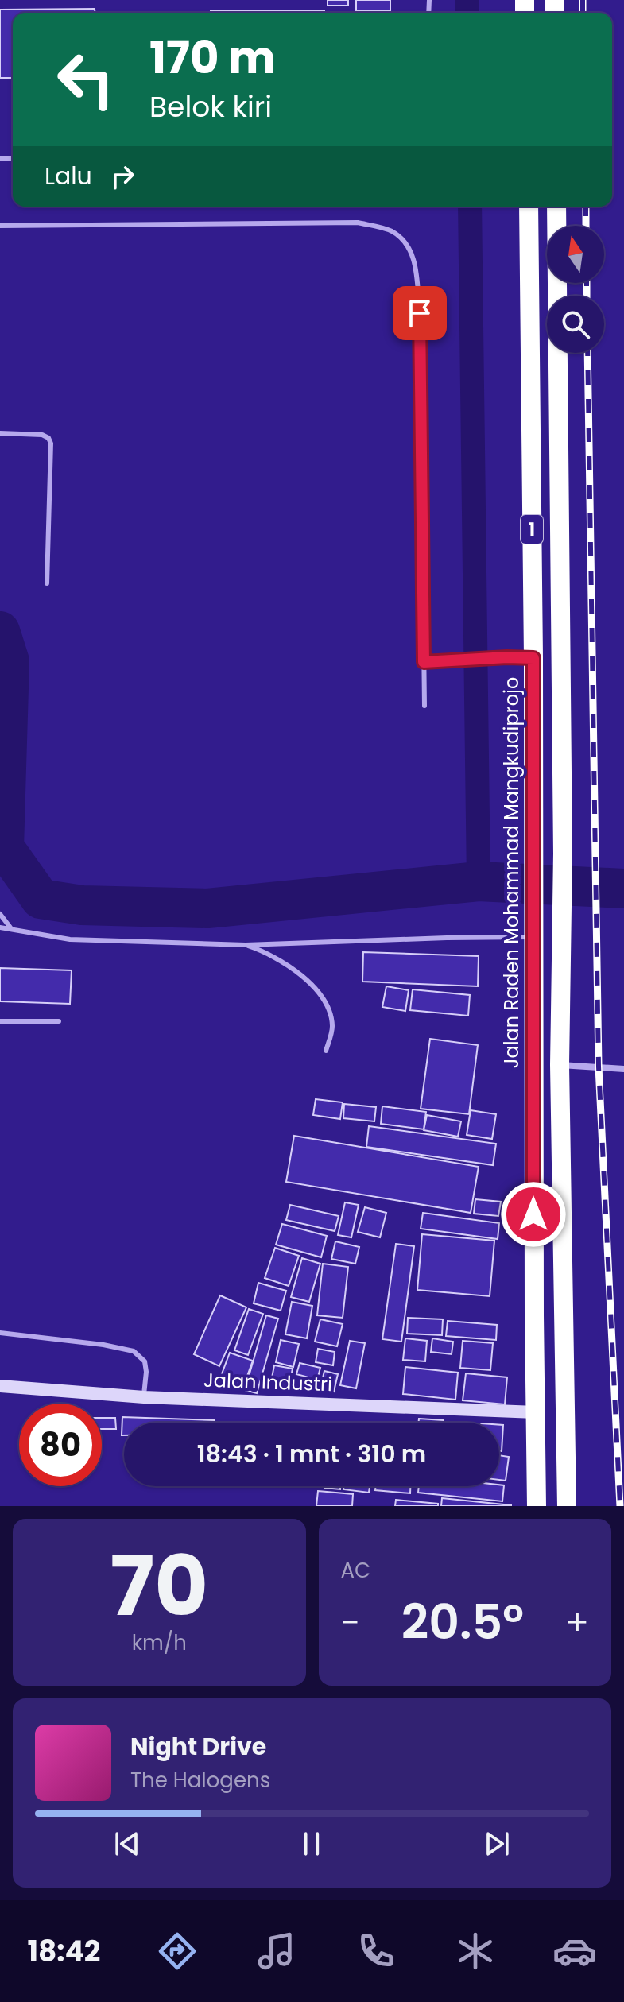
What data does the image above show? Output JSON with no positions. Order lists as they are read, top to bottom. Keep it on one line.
{"streets":{"highway":["1","Jalan Raden Mohammad Mangkudiprojo"],"street":["Jalan Industri"]},"crossings":[["Jalan Raden Mohammad Mangkudiprojo","Jalan Industri"]],"north":"top","page":{"turn":["170 m","Belok kiri"],"then":"Lalu","limit":"80","trip":"18:43 · 1 mnt · 310 m","tile":[["70","km/h"],"AC"],"heat":["−","20.5°","+"],"song":["Night Drive","The Halogens"],"tabs":"18:42"}}
